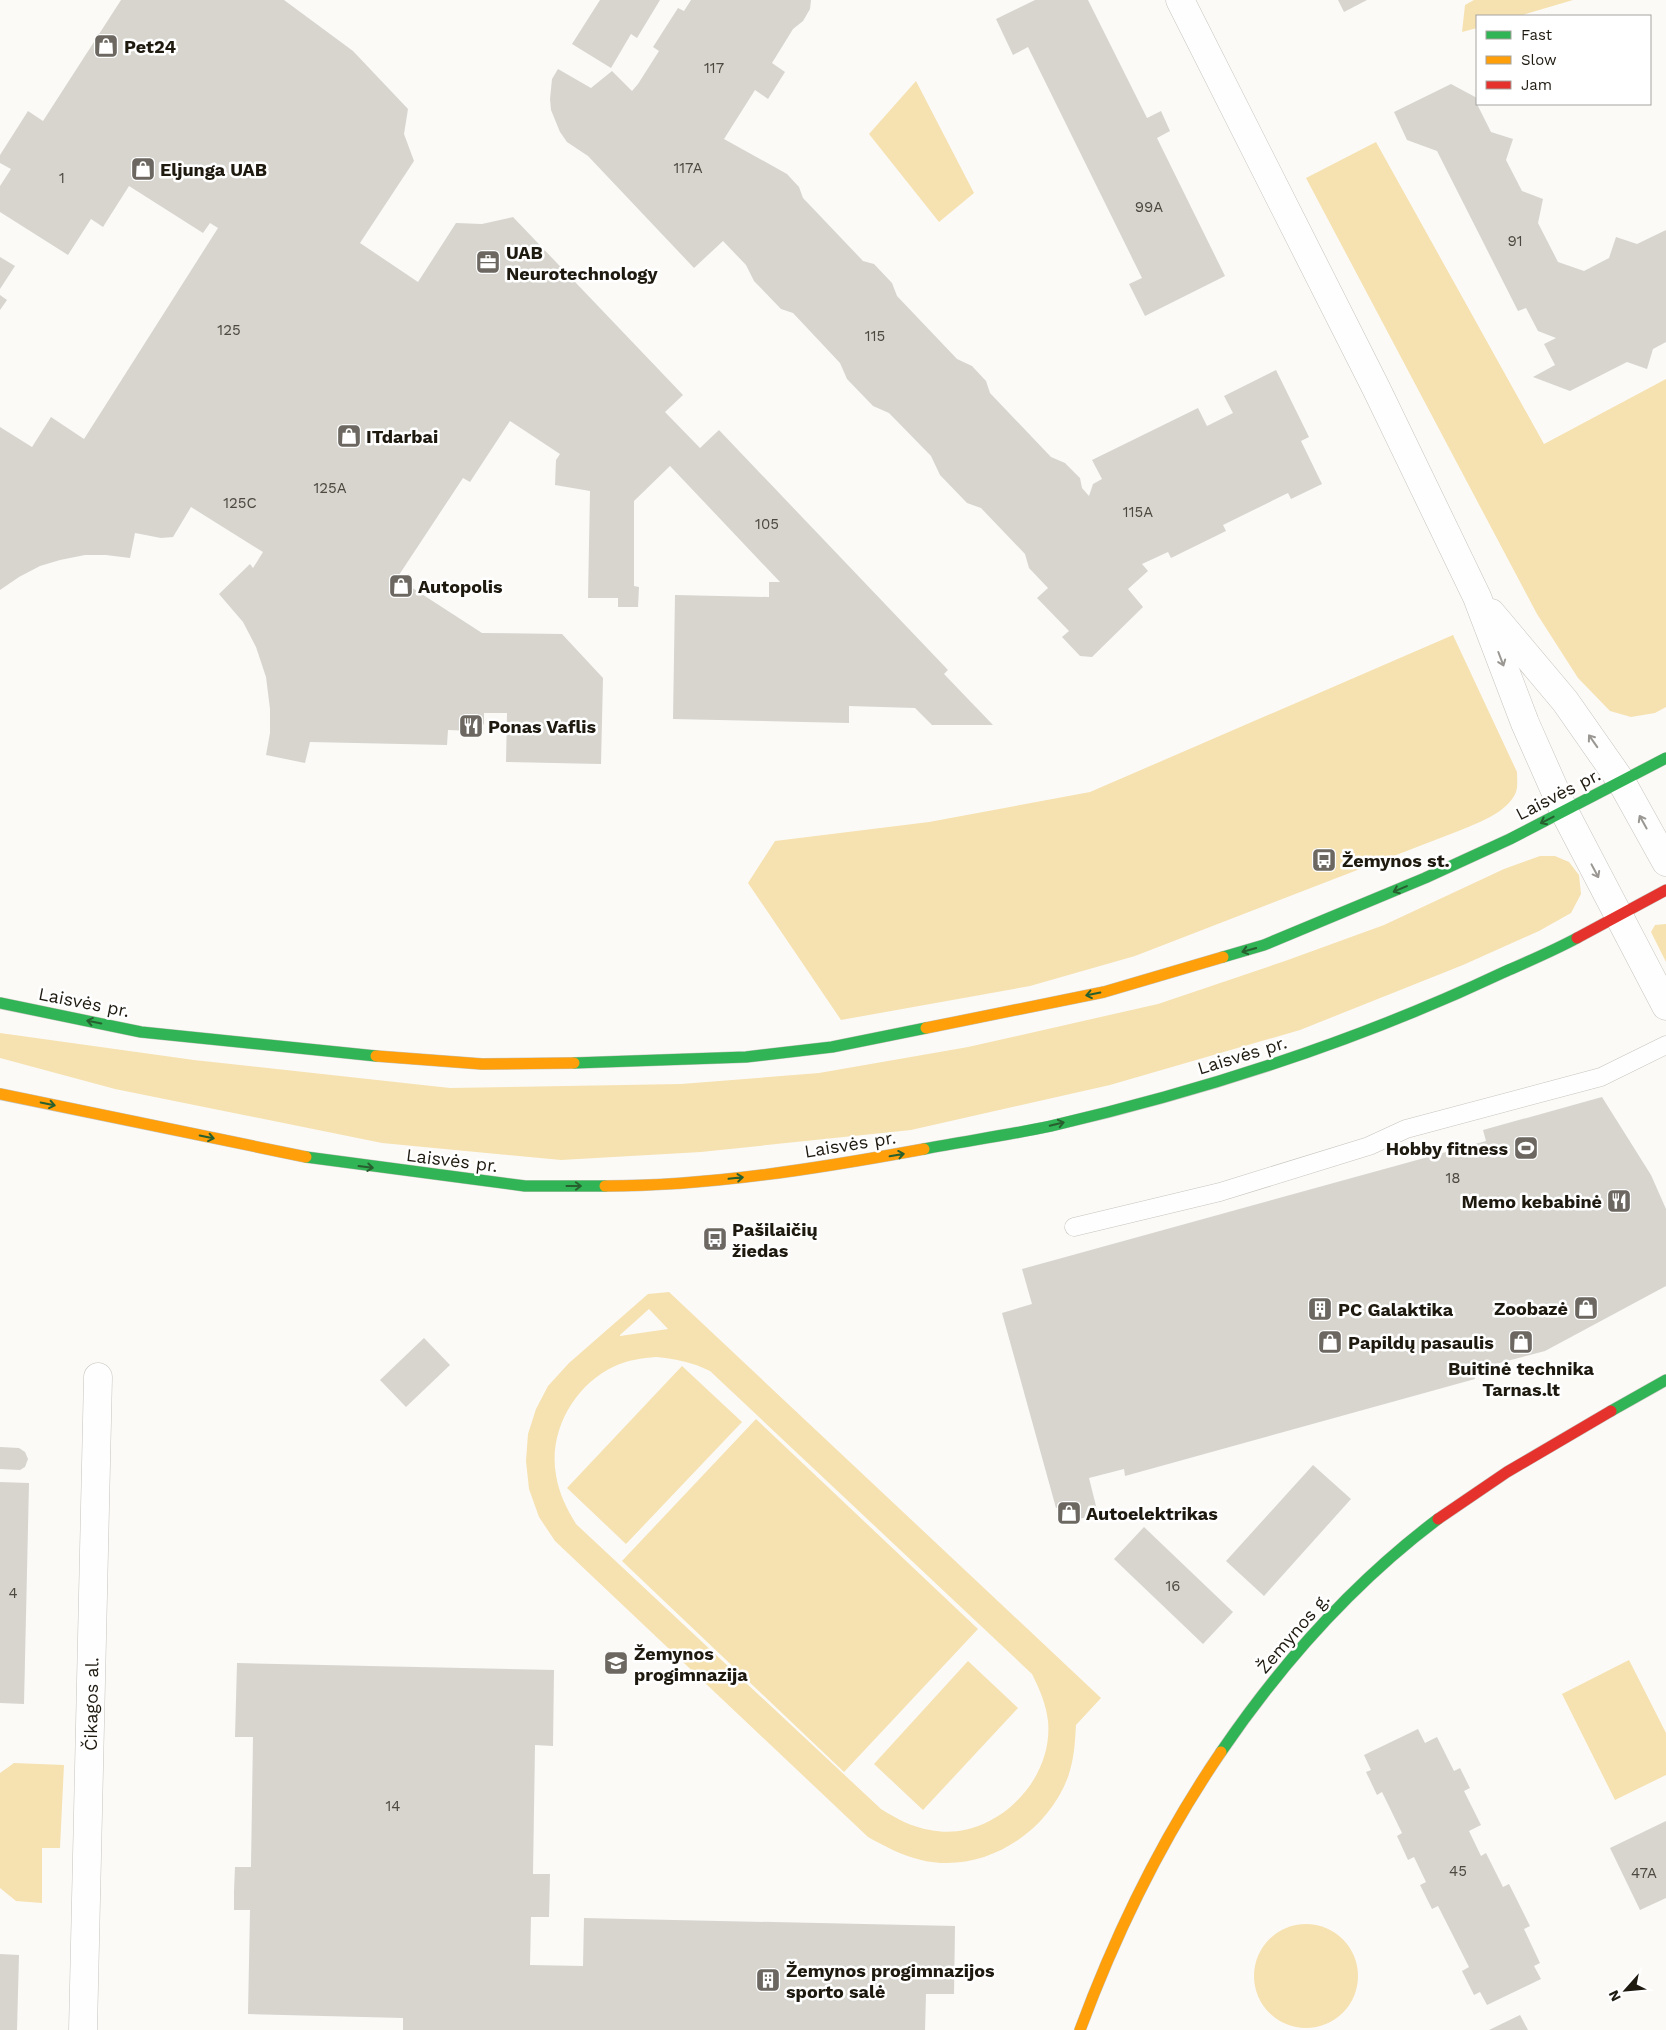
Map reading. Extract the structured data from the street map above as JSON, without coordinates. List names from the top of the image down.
{
  "streets": {
    "main road": ["Laisvės pr.", "Žemynos g."],
    "street": ["Čikagos al."]
  },
  "places": {
    "shop": [
      "Pet24",
      "Eljunga UAB",
      "ITdarbai",
      "Autopolis",
      "Zoobazė",
      "Papildų pasaulis",
      "Buitinė technika Tarnas.lt",
      "Autoelektrikas"
    ],
    "office": ["UAB Neurotechnology"],
    "restaurant": ["Ponas Vaflis", "Memo kebabinė"],
    "bus stop": ["Žemynos st.", "Pašilaičių žiedas"],
    "sports": ["Hobby fitness"],
    "building": ["PC Galaktika", "Žemynos progimnazijos sporto salė"],
    "school or university": ["Žemynos progimnazija"]
  },
  "house_numbers": [
    "117",
    "117A",
    "1",
    "99A",
    "91",
    "125",
    "115",
    "125A",
    "125C",
    "115A",
    "105",
    "18",
    "16",
    "4",
    "14",
    "45",
    "47A"
  ],
  "legend": ["Fast", "Slow", "Jam"],
  "north": "bottom left"
}
